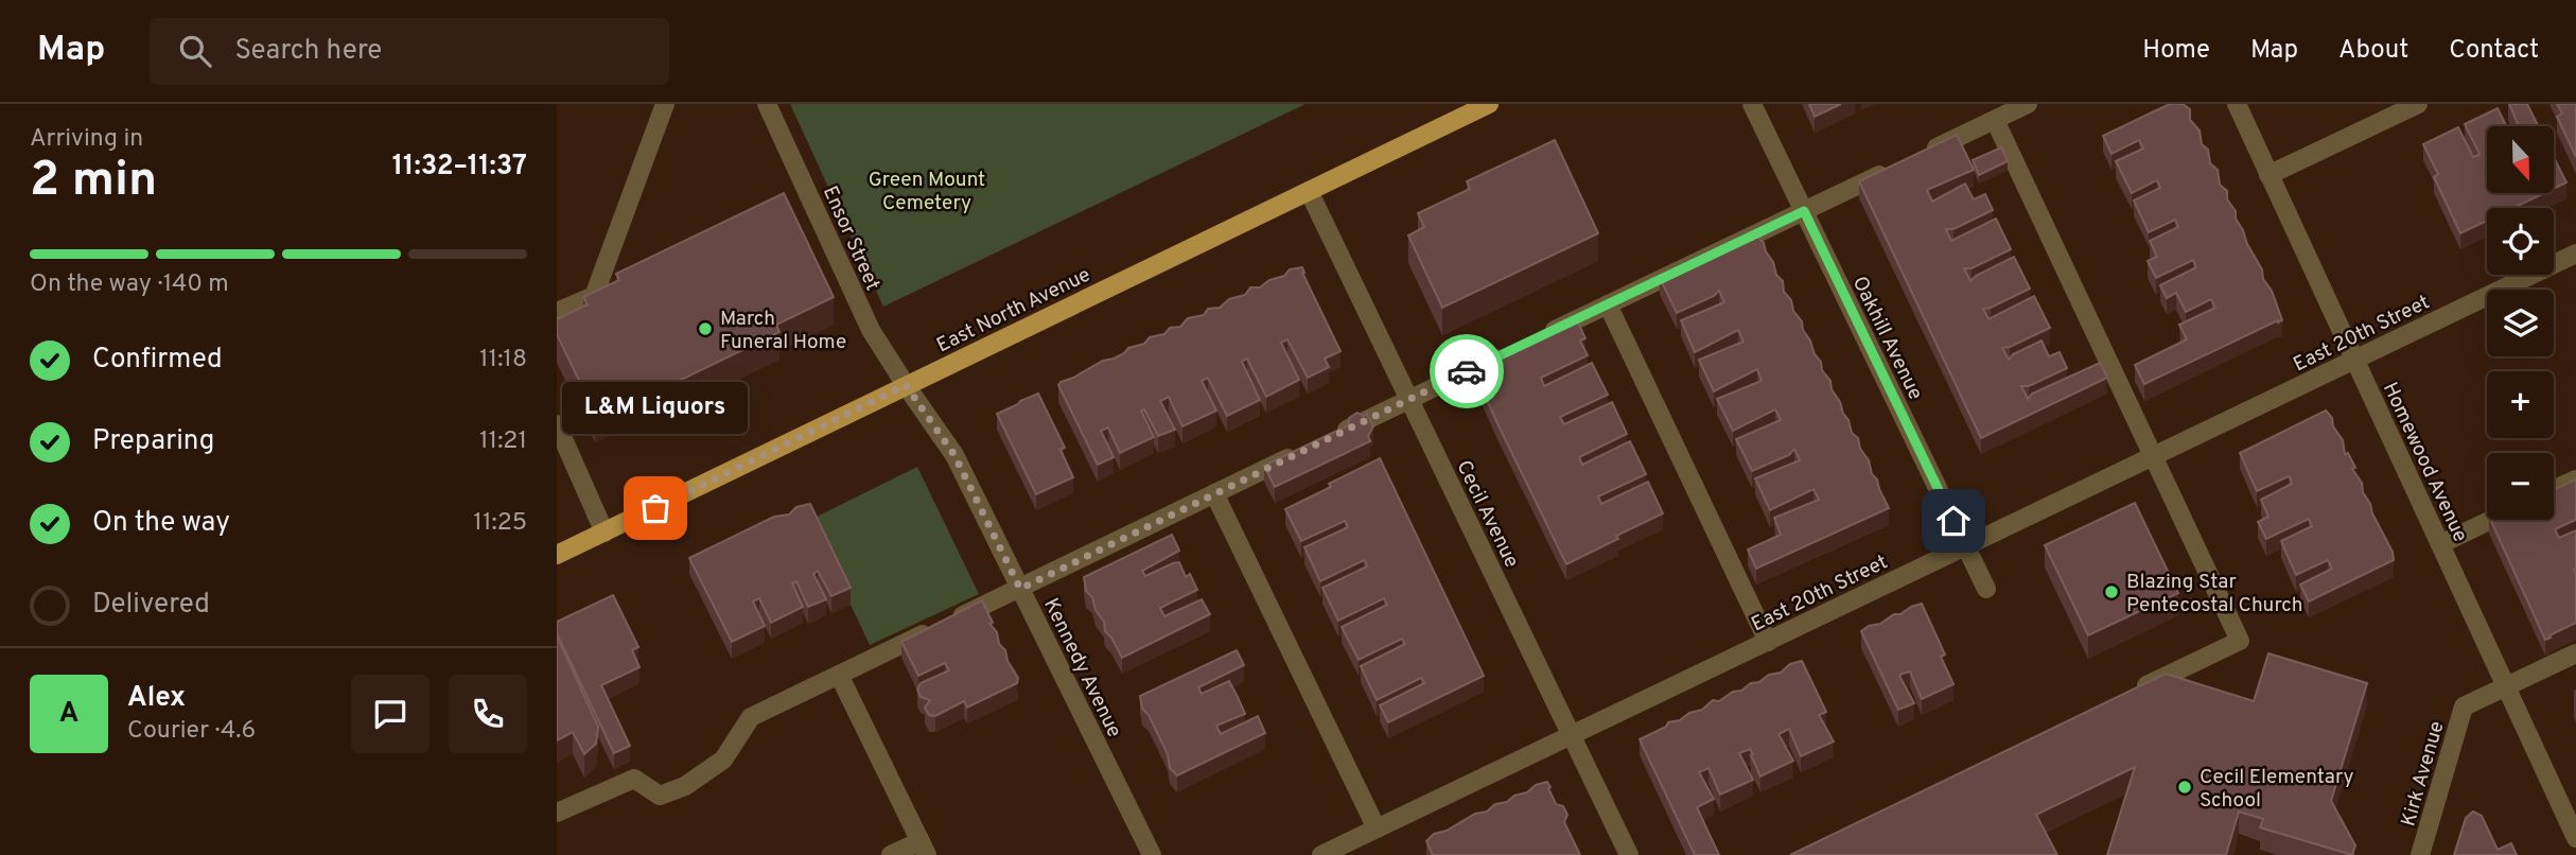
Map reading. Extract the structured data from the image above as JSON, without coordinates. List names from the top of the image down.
{
  "streets": {
    "main road": ["East North Avenue"],
    "street": [
      "Ensor Street",
      "East 20th Street",
      "Oakhill Avenue",
      "Homewood Avenue",
      "Cecil Avenue",
      "Kennedy Avenue",
      "Kirk Avenue"
    ]
  },
  "crossings": [
    ["Ensor Street", "East North Avenue"],
    ["Ensor Street", "Kennedy Avenue"],
    ["East North Avenue", "Cecil Avenue"],
    ["East North Avenue", "Kennedy Avenue"],
    ["East 20th Street", "Oakhill Avenue"],
    ["East 20th Street", "Homewood Avenue"],
    ["East 20th Street", "Cecil Avenue"],
    ["Homewood Avenue", "Kirk Avenue"]
  ],
  "parks": ["Green Mount Cemetery"],
  "places": [
    "March Funeral Home",
    "L&M Liquors",
    "Blazing Star Pentecostal Church",
    "Cecil Elementary School"
  ],
  "north": "bottom",
  "page": {
    "header": "Map",
    "search": "Search here",
    "nav": [
      "Home",
      "Map",
      "About",
      "Contact"
    ],
    "heading": ["2 min", "Arriving in", "11:32–11:37"],
    "panel": ["Alex", "Courier · 4.6"],
    "map_buttons": ["+", "−"],
    "bar": "On the way · 140 m",
    "list": [
      ["Confirmed", "11:18"],
      ["Preparing", "11:21"],
      ["On the way", "11:25"],
      "Delivered"
    ],
    "bubble": "L&M Liquors",
    "round": "A"
  }
}
